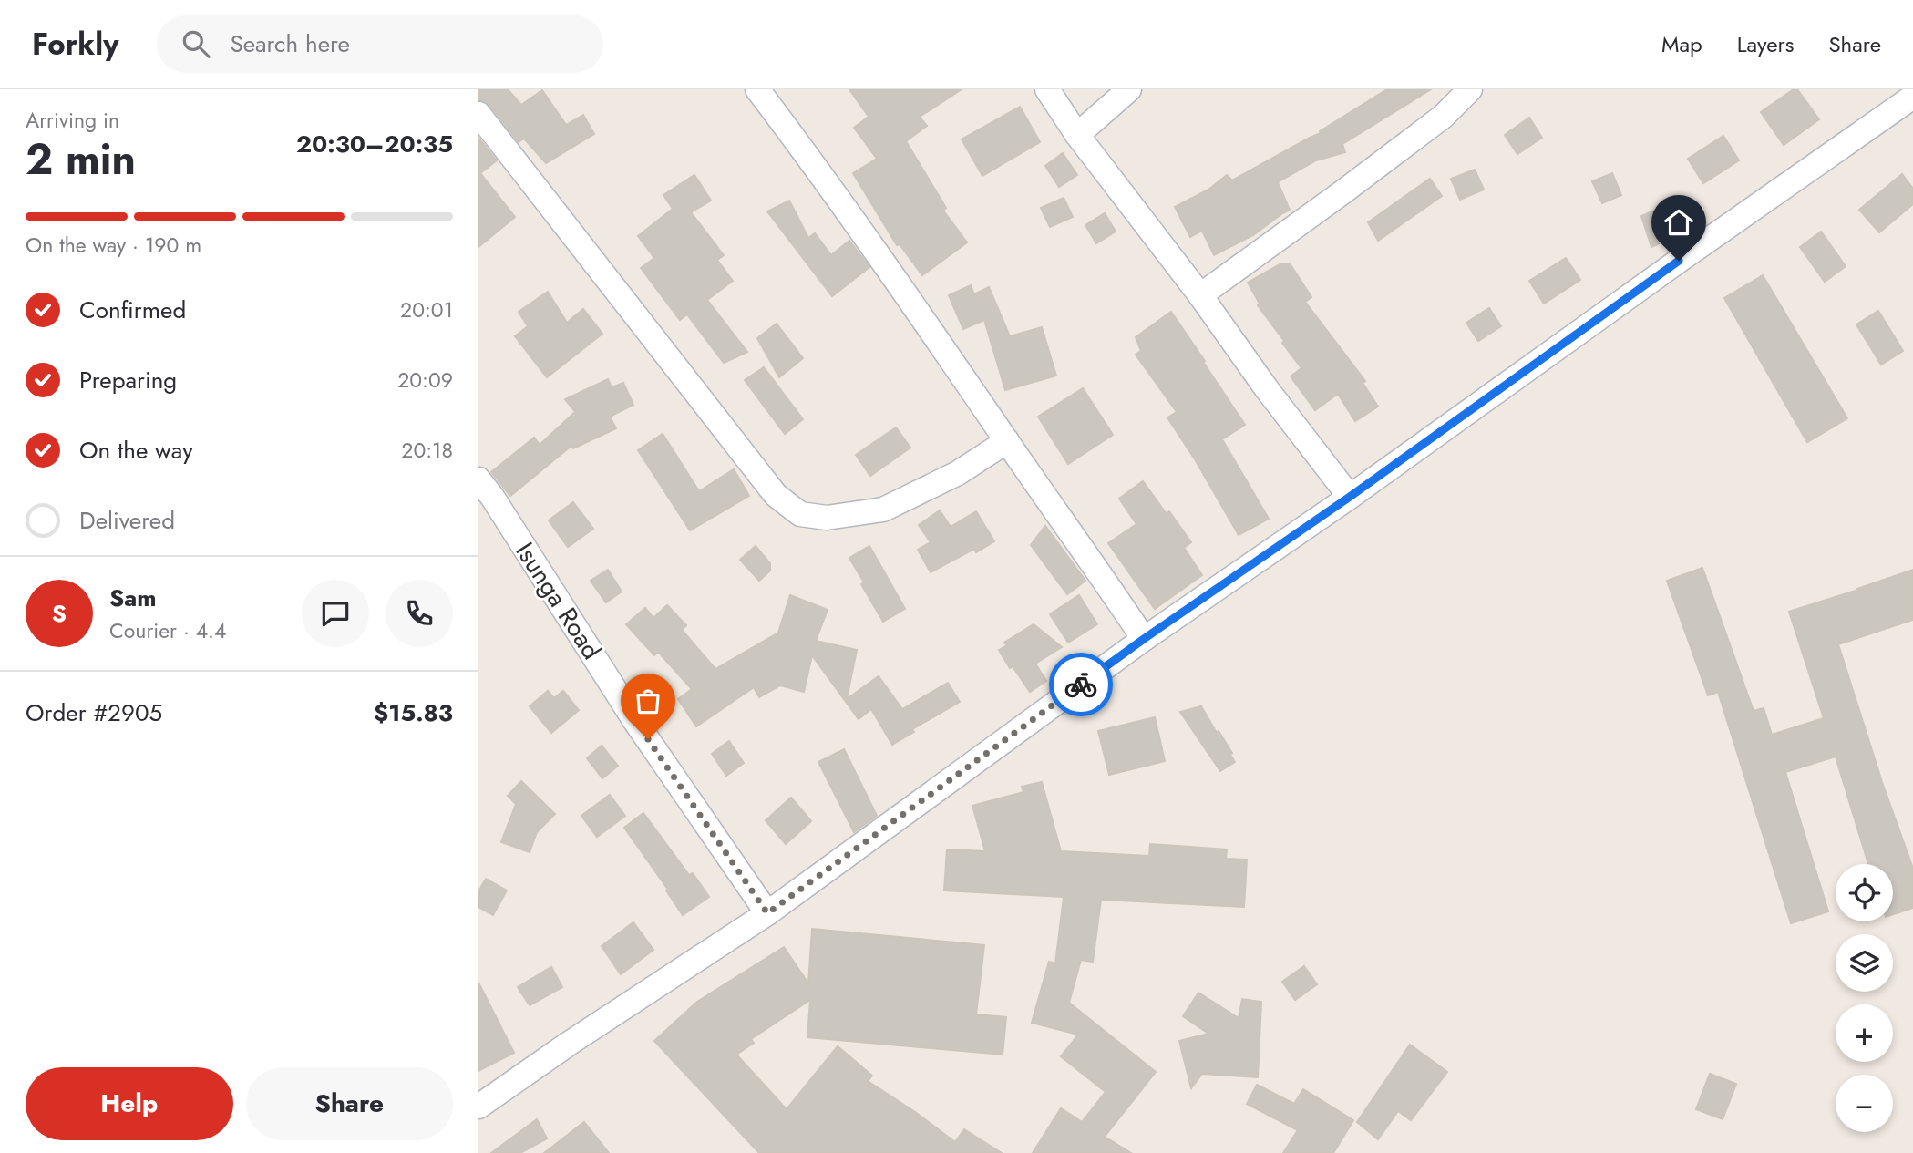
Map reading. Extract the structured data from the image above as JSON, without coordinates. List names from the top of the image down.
{
  "streets": {
    "street": ["Isunga Road"]
  },
  "page": {
    "header": "Forkly",
    "search": "Search here",
    "nav": ["Map", "Layers", "Share"],
    "heading": ["2 min", "Arriving in", "20:30–20:35"],
    "panel": [
      "Sam",
      "Courier · 4.4",
      "Order #2905",
      "$15.83"
    ],
    "bar": "On the way · 190 m",
    "list": [
      ["Confirmed", "20:01"],
      ["Preparing", "20:09"],
      ["On the way", "20:18"],
      "Delivered"
    ],
    "round": "S",
    "map_buttons": ["+", "−"],
    "buttons": ["Help", "Share"]
  }
}
